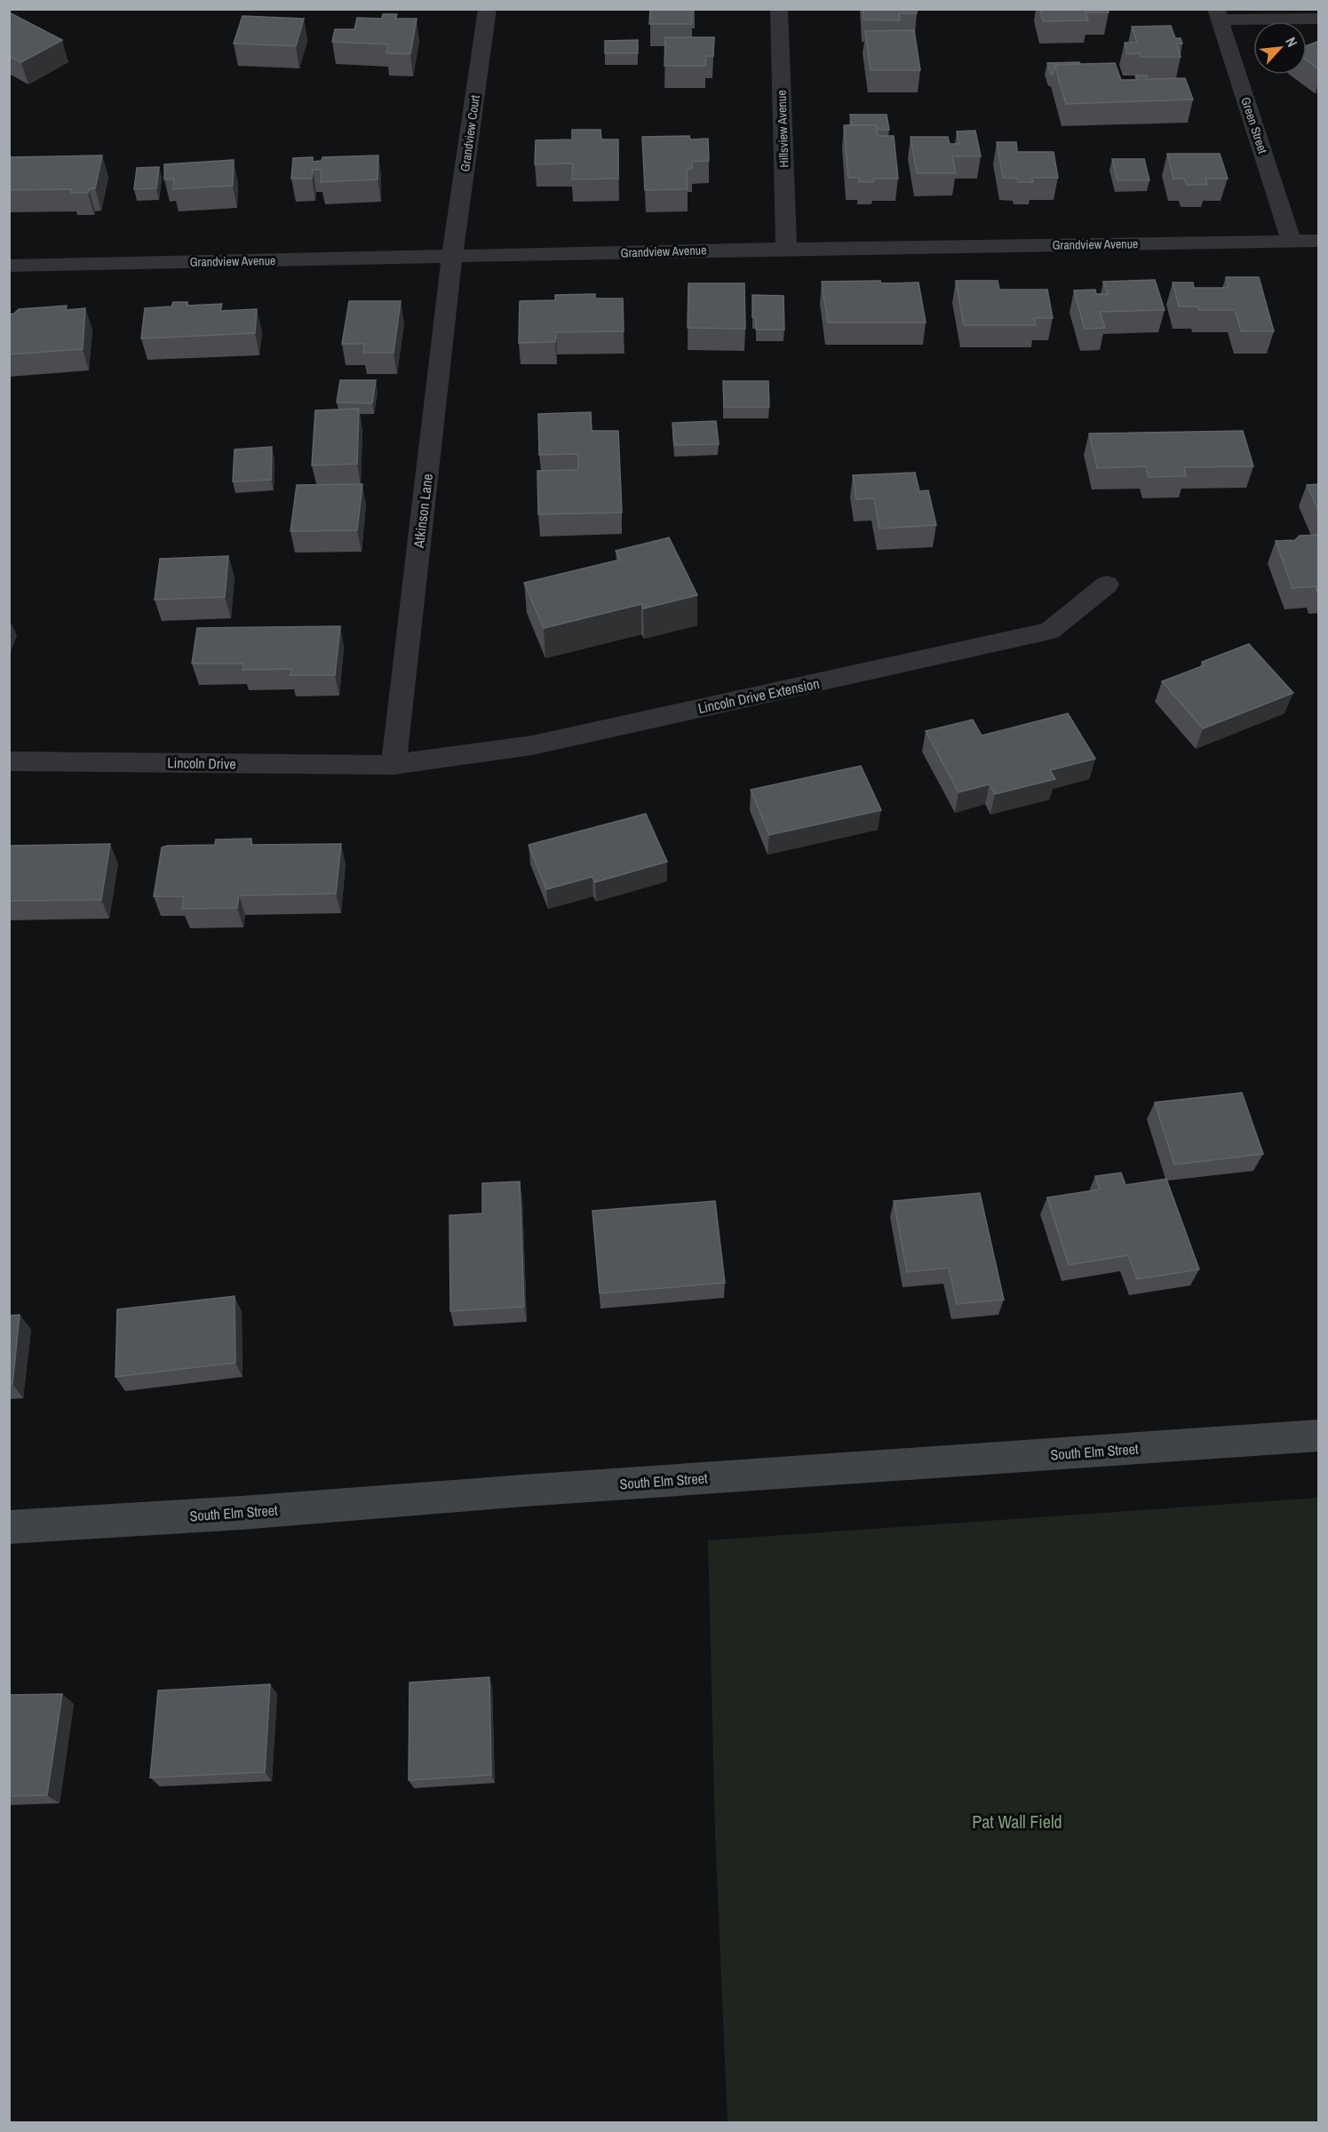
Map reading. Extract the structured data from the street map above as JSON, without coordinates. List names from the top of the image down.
{
  "streets": {
    "main road": ["South Elm Street"],
    "street": [
      "Green Street",
      "Hillsview Avenue",
      "Grandview Court",
      "Grandview Avenue",
      "Atkinson Lane",
      "Lincoln Drive Extension",
      "Lincoln Drive"
    ]
  },
  "crossings": [
    ["Green Street", "Grandview Avenue"],
    ["Hillsview Avenue", "Grandview Avenue"],
    ["Grandview Court", "Grandview Avenue"],
    ["Grandview Court", "Atkinson Lane"],
    ["Grandview Avenue", "Atkinson Lane"],
    ["Atkinson Lane", "Lincoln Drive Extension"],
    ["Atkinson Lane", "Lincoln Drive"],
    ["Lincoln Drive Extension", "Lincoln Drive"]
  ],
  "parks": ["Pat Wall Field"],
  "north": "top right"
}
